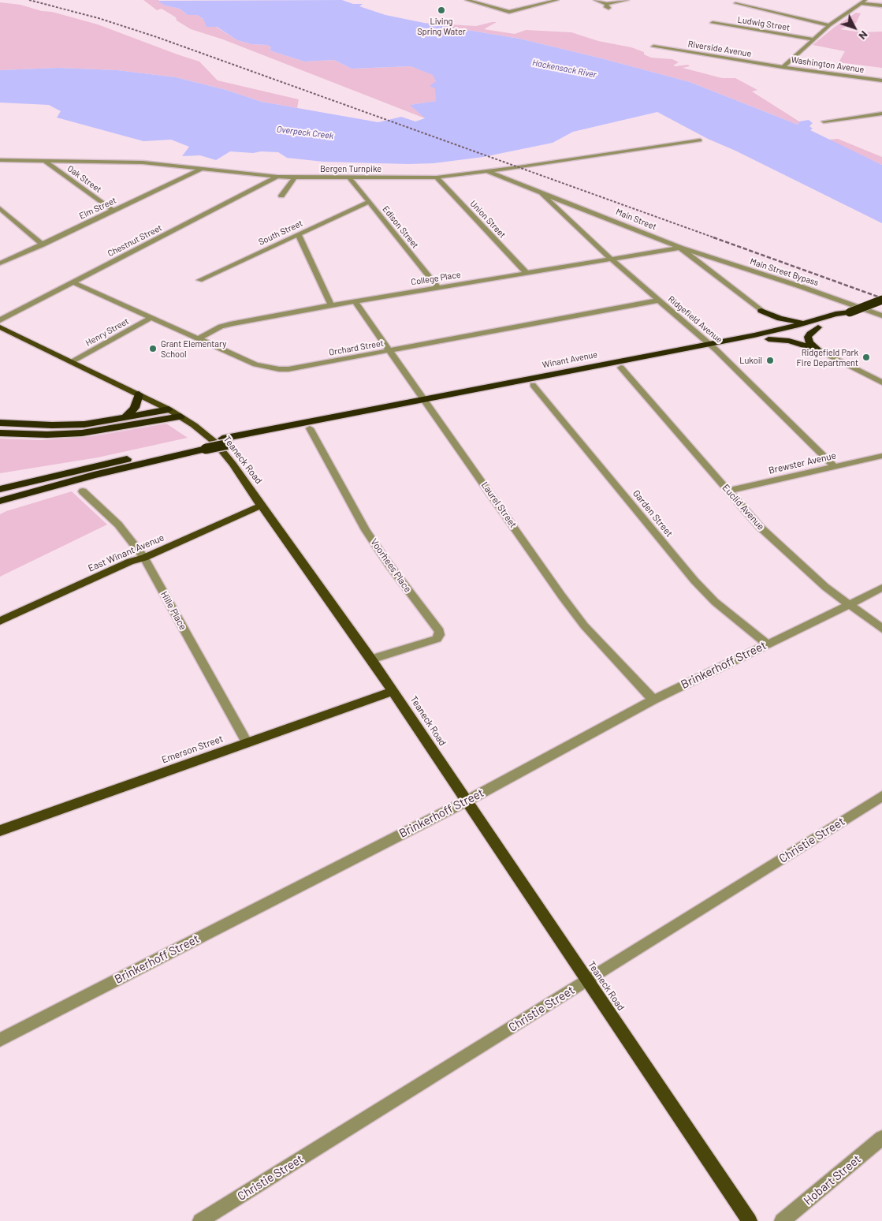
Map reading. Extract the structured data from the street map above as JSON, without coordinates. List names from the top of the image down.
{
  "streets": {
    "highway": ["Winant Avenue"],
    "main road": ["Teaneck Road", "East Winant Avenue", "Emerson Street"],
    "street": [
      "Ludwig Street",
      "Riverside Avenue",
      "Washington Avenue",
      "Bergen Turnpike",
      "Oak Street",
      "Elm Street",
      "Union Street",
      "Main Street",
      "Edison Street",
      "South Street",
      "Chestnut Street",
      "Main Street Bypass",
      "College Place",
      "Ridgefield Avenue",
      "Henry Street",
      "Orchard Street",
      "Brewster Avenue",
      "Laurel Street",
      "Euclid Avenue",
      "Garden Street",
      "Voorhees Place",
      "Hille Place",
      "Brinkerhoff Street",
      "Christie Street",
      "Hobart Street"
    ]
  },
  "crossings": [
    ["Ludwig Street", "Washington Avenue"],
    ["Riverside Avenue", "Washington Avenue"],
    ["Bergen Turnpike", "Oak Street"],
    ["Bergen Turnpike", "Elm Street"],
    ["Bergen Turnpike", "Union Street"],
    ["Bergen Turnpike", "Main Street"],
    ["Bergen Turnpike", "Edison Street"],
    ["Bergen Turnpike", "Chestnut Street"],
    ["Oak Street", "Elm Street"],
    ["Union Street", "College Place"],
    ["Main Street", "Main Street Bypass"],
    ["Main Street", "College Place"],
    ["Main Street", "Ridgefield Avenue"],
    ["Edison Street", "South Street"],
    ["Edison Street", "College Place"],
    ["Chestnut Street", "Orchard Street"],
    ["Main Street Bypass", "College Place"],
    ["College Place", "Ridgefield Avenue"],
    ["College Place", "Orchard Street"],
    ["College Place", "Laurel Street"],
    ["Ridgefield Avenue", "Orchard Street"],
    ["Ridgefield Avenue", "Winant Avenue"],
    ["Ridgefield Avenue", "Brewster Avenue"],
    ["Henry Street", "Orchard Street"],
    ["Henry Street", "Teaneck Road"],
    ["Orchard Street", "Laurel Street"],
    ["Winant Avenue", "Laurel Street"],
    ["Winant Avenue", "Euclid Avenue"],
    ["Winant Avenue", "Garden Street"],
    ["Winant Avenue", "Voorhees Place"],
    ["Teaneck Road", "East Winant Avenue"],
    ["Teaneck Road", "Voorhees Place"],
    ["Teaneck Road", "Brinkerhoff Street"],
    ["Teaneck Road", "Emerson Street"],
    ["Teaneck Road", "Christie Street"],
    ["Brewster Avenue", "Euclid Avenue"],
    ["Laurel Street", "Brinkerhoff Street"],
    ["Euclid Avenue", "Brinkerhoff Street"],
    ["Garden Street", "Brinkerhoff Street"],
    ["East Winant Avenue", "Hille Place"],
    ["Hille Place", "Emerson Street"]
  ],
  "water": ["Hackensack River", "Overpeck Creek"],
  "places": [
    "Living Spring Water",
    "Grant Elementary School",
    "Ridgefield Park Fire Department",
    "Lukoil"
  ],
  "north": "bottom right"
}
